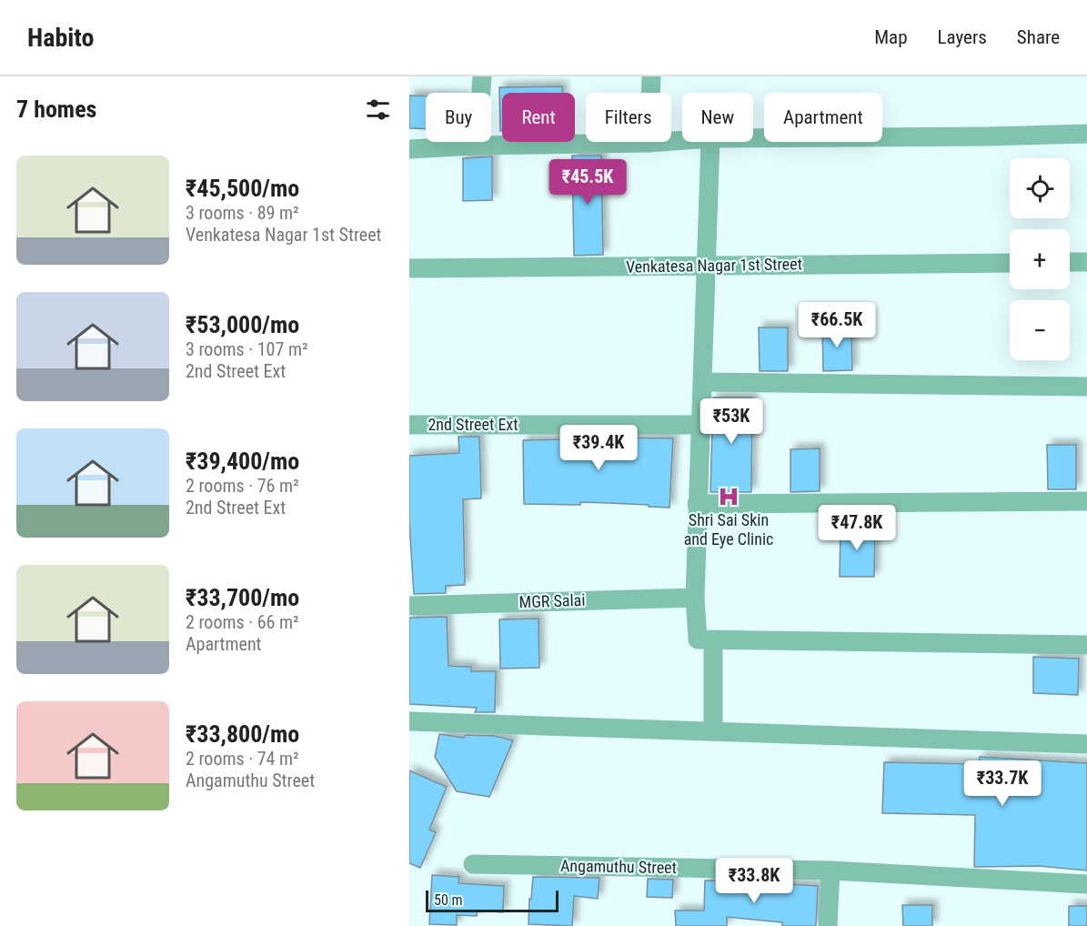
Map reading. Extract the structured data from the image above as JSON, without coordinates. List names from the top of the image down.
{
  "streets": {
    "street": [
      "Venkatesa Nagar 1st Street",
      "2nd Street Ext",
      "MGR Salai",
      "Angamuthu Street"
    ]
  },
  "places": {
    "hospital": ["Shri Sai Skin and Eye Clinic"]
  },
  "scale_bar": "50 m",
  "page": {
    "header": "Habito",
    "nav": ["Map", "Layers", "Share"],
    "heading": "7 homes",
    "chip": [
      "Buy",
      "Rent",
      "Filters",
      "New",
      "Apartment"
    ],
    "list": [
      {
        "name": "₹45,500/mo",
        "note": "3 rooms · 89 m² · Venkatesa Nagar 1st Street"
      },
      {
        "name": "₹53,000/mo",
        "note": "3 rooms · 107 m² · 2nd Street Ext"
      },
      {
        "name": "₹39,400/mo",
        "note": "2 rooms · 76 m² · 2nd Street Ext"
      },
      {
        "name": "₹33,700/mo",
        "note": "2 rooms · 66 m² · Apartment"
      },
      {
        "name": "₹33,800/mo",
        "note": "2 rooms · 74 m² · Angamuthu Street"
      }
    ],
    "map_buttons": ["+", "−"],
    "price": [
      "₹45.5K",
      "₹66.5K",
      "₹53K",
      "₹39.4K",
      "₹47.8K",
      "₹33.7K",
      "₹33.8K"
    ],
    "scale": "50 m"
  }
}
